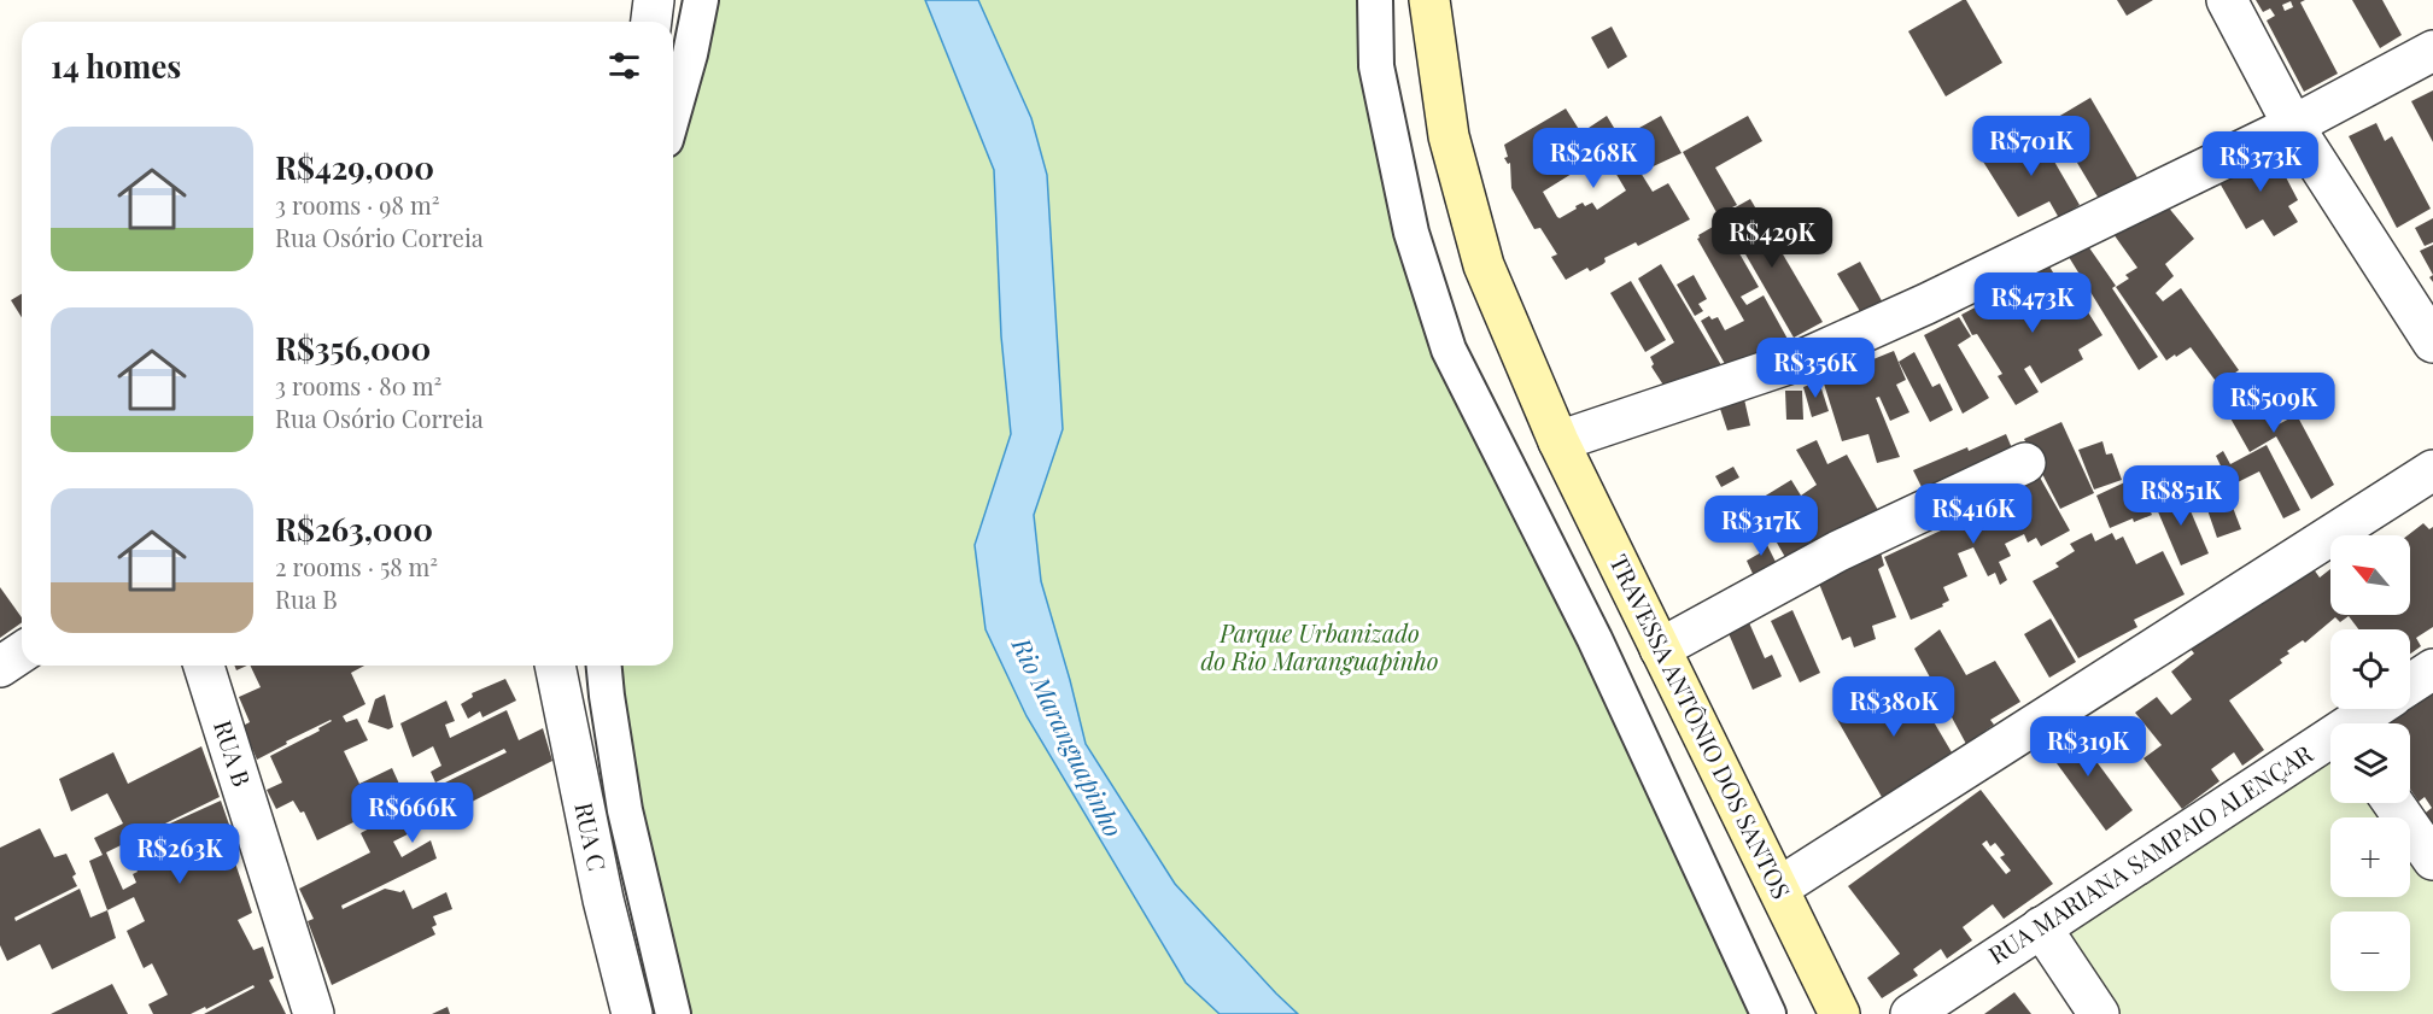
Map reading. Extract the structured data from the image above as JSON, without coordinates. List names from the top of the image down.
{
  "streets": {
    "main road": ["TRAVESSA ANTÔNIO DOS SANTOS"],
    "street": ["RUA B", "RUA C", "RUA MARIANA SAMPAIO ALENÇAR"]
  },
  "water": ["Rio Maranguapinho"],
  "parks": ["Parque Urbanizado do Rio Maranguapinho"],
  "north": "top left",
  "page": {
    "heading": "14 homes",
    "list": [
      {
        "name": "R$429,000",
        "note": "3 rooms · 98 m² · Rua Osório Correia"
      },
      {
        "name": "R$356,000",
        "note": "3 rooms · 80 m² · Rua Osório Correia"
      },
      {
        "name": "R$263,000",
        "note": "2 rooms · 58 m² · Rua B"
      }
    ],
    "price": [
      "R$701K",
      "R$268K",
      "R$373K",
      "R$429K",
      "R$473K",
      "R$356K",
      "R$509K",
      "R$851K",
      "R$416K",
      "R$317K",
      "R$380K",
      "R$319K",
      "R$666K",
      "R$263K"
    ],
    "map_buttons": ["+", "−"]
  }
}
